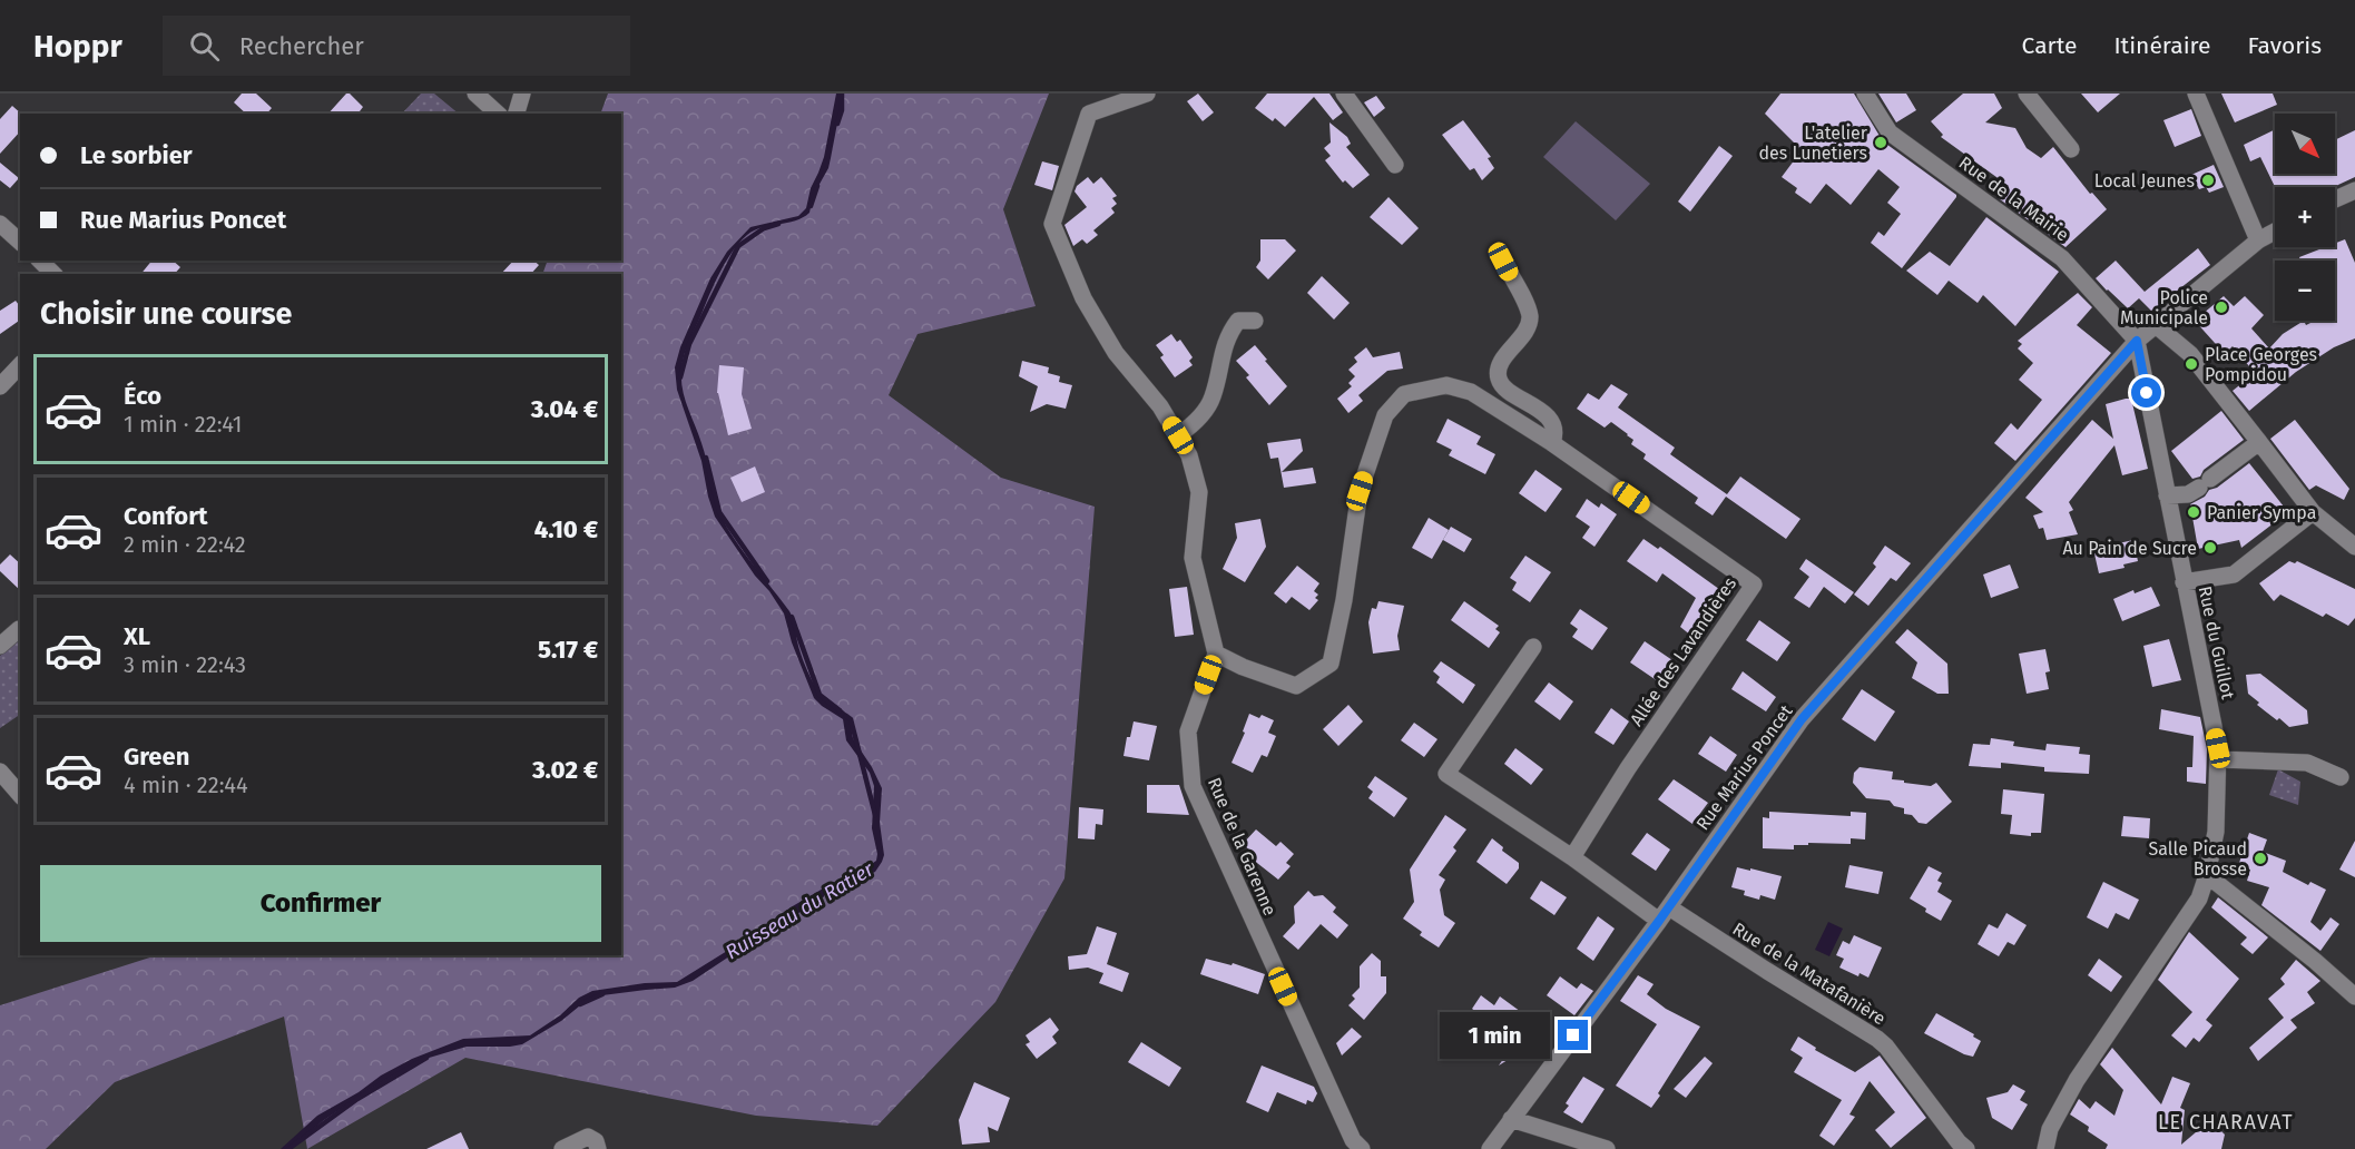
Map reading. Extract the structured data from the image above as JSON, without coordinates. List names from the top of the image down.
{
  "streets": {
    "street": [
      "Rue de la Mairie",
      "Rue du Guillot",
      "Allée des Lavandières",
      "Rue Marius Poncet",
      "Rue de la Garenne",
      "Rue de la Matafanière"
    ]
  },
  "crossings": [
    ["Rue de la Mairie", "Rue du Guillot"],
    ["Rue de la Mairie", "Rue Marius Poncet"],
    ["Rue du Guillot", "Rue Marius Poncet"],
    ["Rue Marius Poncet", "Rue de la Matafanière"]
  ],
  "districts": ["LE CHARAVAT"],
  "water": ["Ruisseau du Ratier"],
  "places": [
    "L'atelier des Lunetiers",
    "Local Jeunes",
    "Police Municipale",
    "Place Georges Pompidou",
    "Panier Sympa",
    "Au Pain de Sucre",
    "Salle Picaud Brosse"
  ],
  "north": "bottom right",
  "page": {
    "header": "Hoppr",
    "search": "Rechercher",
    "nav": ["Carte", "Itinéraire", "Favoris"],
    "map_buttons": ["+", "−"],
    "banner": ["Le sorbier", "Rue Marius Poncet"],
    "heading": "Choisir une course",
    "list": [
      {
        "name": "Éco",
        "note": "1 min · 22:41",
        "value": "3.04 €"
      },
      {
        "name": "Confort",
        "note": "2 min · 22:42",
        "value": "4.10 €"
      },
      {
        "name": "XL",
        "note": "3 min · 22:43",
        "value": "5.17 €"
      },
      {
        "name": "Green",
        "note": "4 min · 22:44",
        "value": "3.02 €"
      }
    ],
    "buttons": "Confirmer",
    "bubble": "1 min"
  }
}
